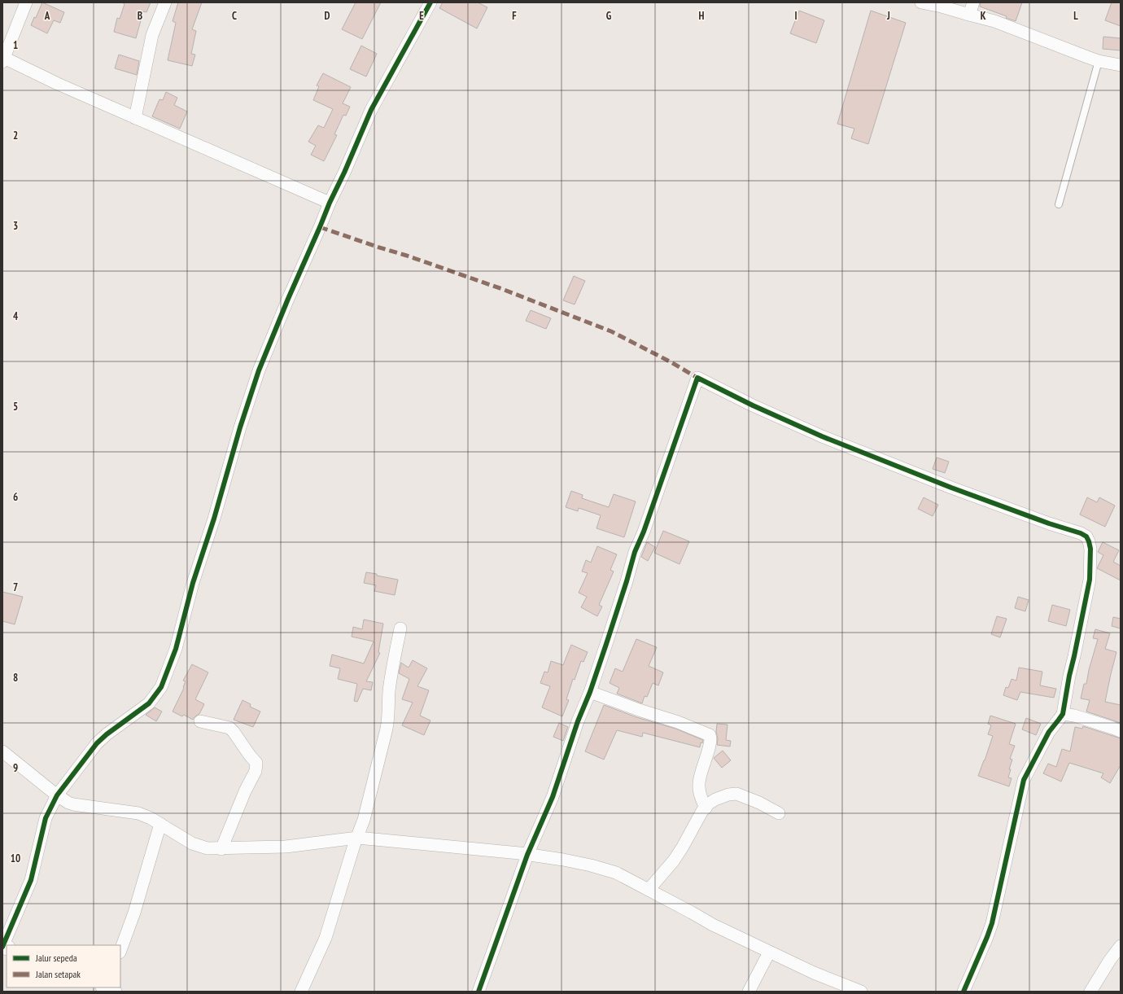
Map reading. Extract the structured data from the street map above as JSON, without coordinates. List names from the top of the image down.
{
  "legend": ["Jalur sepeda", "Jalan setapak"],
  "grid": {
    "columns": [
      "A",
      "B",
      "C",
      "D",
      "E",
      "F",
      "G",
      "H",
      "I",
      "J",
      "K",
      "L"
    ],
    "rows": [
      "1",
      "2",
      "3",
      "4",
      "5",
      "6",
      "7",
      "8",
      "9",
      "10"
    ]
  }
}
